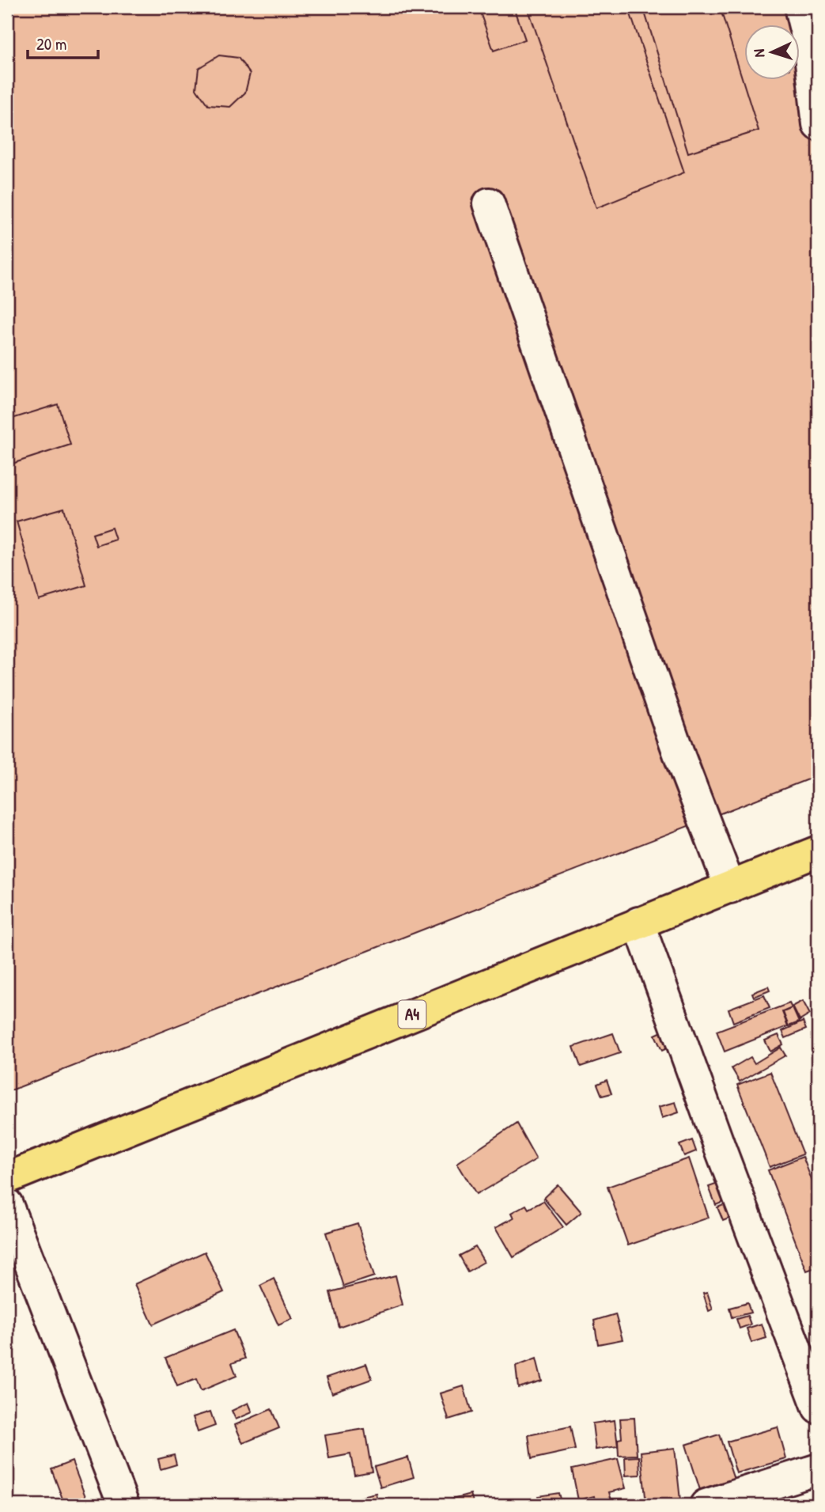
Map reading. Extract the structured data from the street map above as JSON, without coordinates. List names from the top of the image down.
{
  "streets": {
    "highway": ["A4"]
  },
  "scale_bar": "20 m",
  "north": "left"
}
